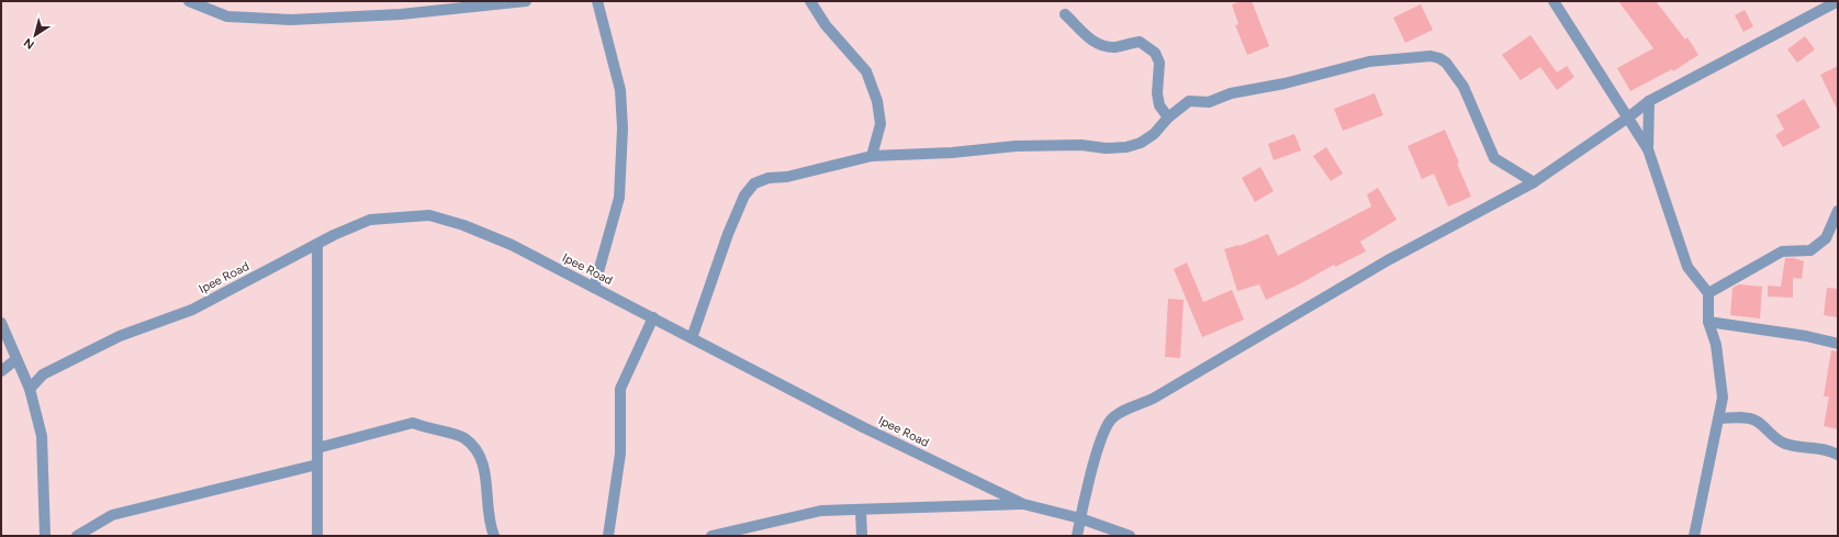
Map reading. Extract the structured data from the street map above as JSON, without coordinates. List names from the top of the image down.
{
  "streets": {
    "street": ["Ipee Road"]
  },
  "north": "bottom left"
}
